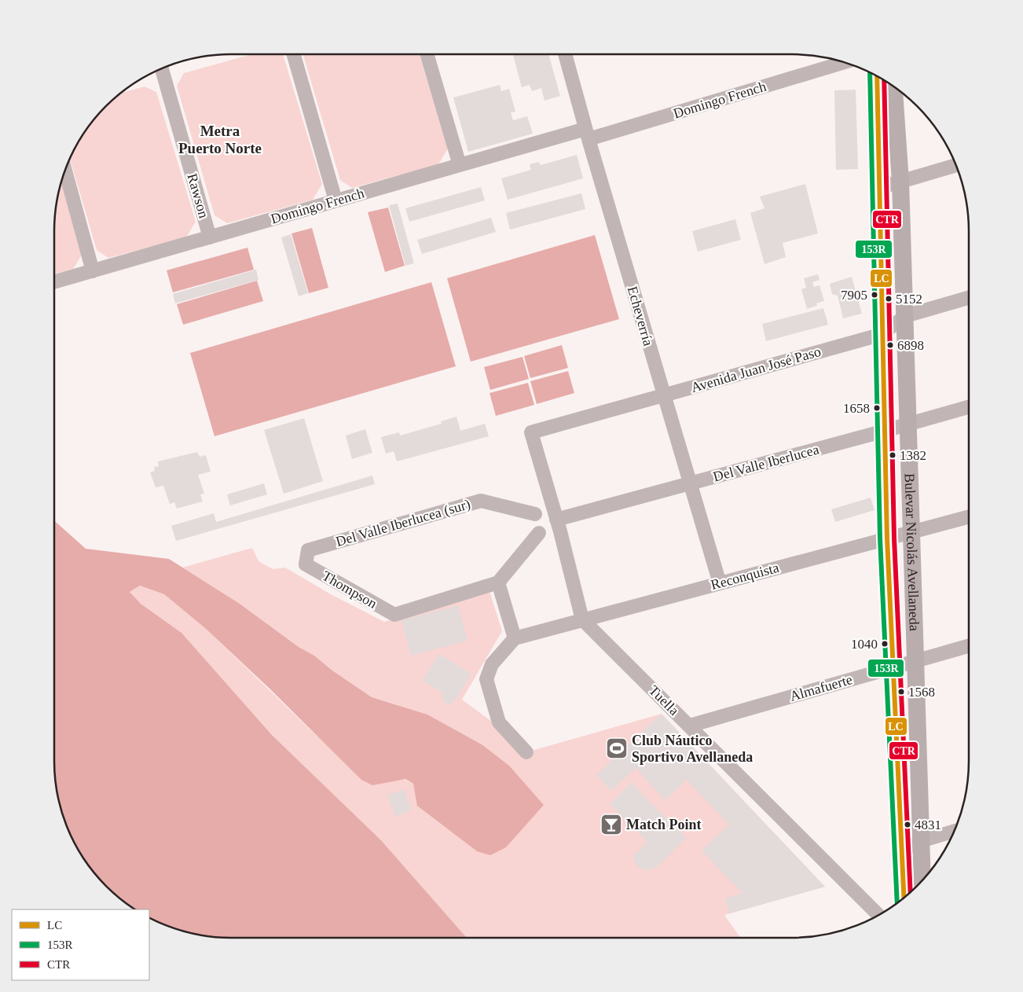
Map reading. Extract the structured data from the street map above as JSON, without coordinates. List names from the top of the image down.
{
  "streets": {
    "main road": ["Bulevar Nicolás Avellaneda"],
    "street": [
      "Domingo French",
      "Rawson",
      "Echeverría",
      "Avenida Juan José Paso",
      "Del Valle Iberlucea",
      "Del Valle Iberlucea (sur)",
      "Reconquista",
      "Thompson",
      "Almafuerte",
      "Tuella"
    ]
  },
  "crossings": [
    ["Domingo French", "Rawson"],
    ["Domingo French", "Echeverría"],
    ["Echeverría", "Avenida Juan José Paso"],
    ["Echeverría", "Del Valle Iberlucea"],
    ["Echeverría", "Reconquista"],
    ["Avenida Juan José Paso", "Del Valle Iberlucea"],
    ["Avenida Juan José Paso", "Del Valle Iberlucea (sur)"],
    ["Avenida Juan José Paso", "Bulevar Nicolás Avellaneda"],
    ["Del Valle Iberlucea", "Del Valle Iberlucea (sur)"],
    ["Del Valle Iberlucea", "Bulevar Nicolás Avellaneda"],
    ["Del Valle Iberlucea (sur)", "Thompson"],
    ["Bulevar Nicolás Avellaneda", "Reconquista"],
    ["Bulevar Nicolás Avellaneda", "Almafuerte"],
    ["Reconquista", "Tuella"],
    ["Almafuerte", "Tuella"]
  ],
  "districts": ["Metra Puerto Norte"],
  "places": {
    "other": [
      "7905",
      "5152",
      "6898",
      "1658",
      "1382",
      "1040",
      "1568",
      "4831"
    ],
    "sports": ["Club Náutico Sportivo Avellaneda"],
    "bar": ["Match Point"]
  },
  "lines": ["transit line 153R", "transit line LC", "transit line CTR"],
  "legend": ["LC", "153R", "CTR"]
}
